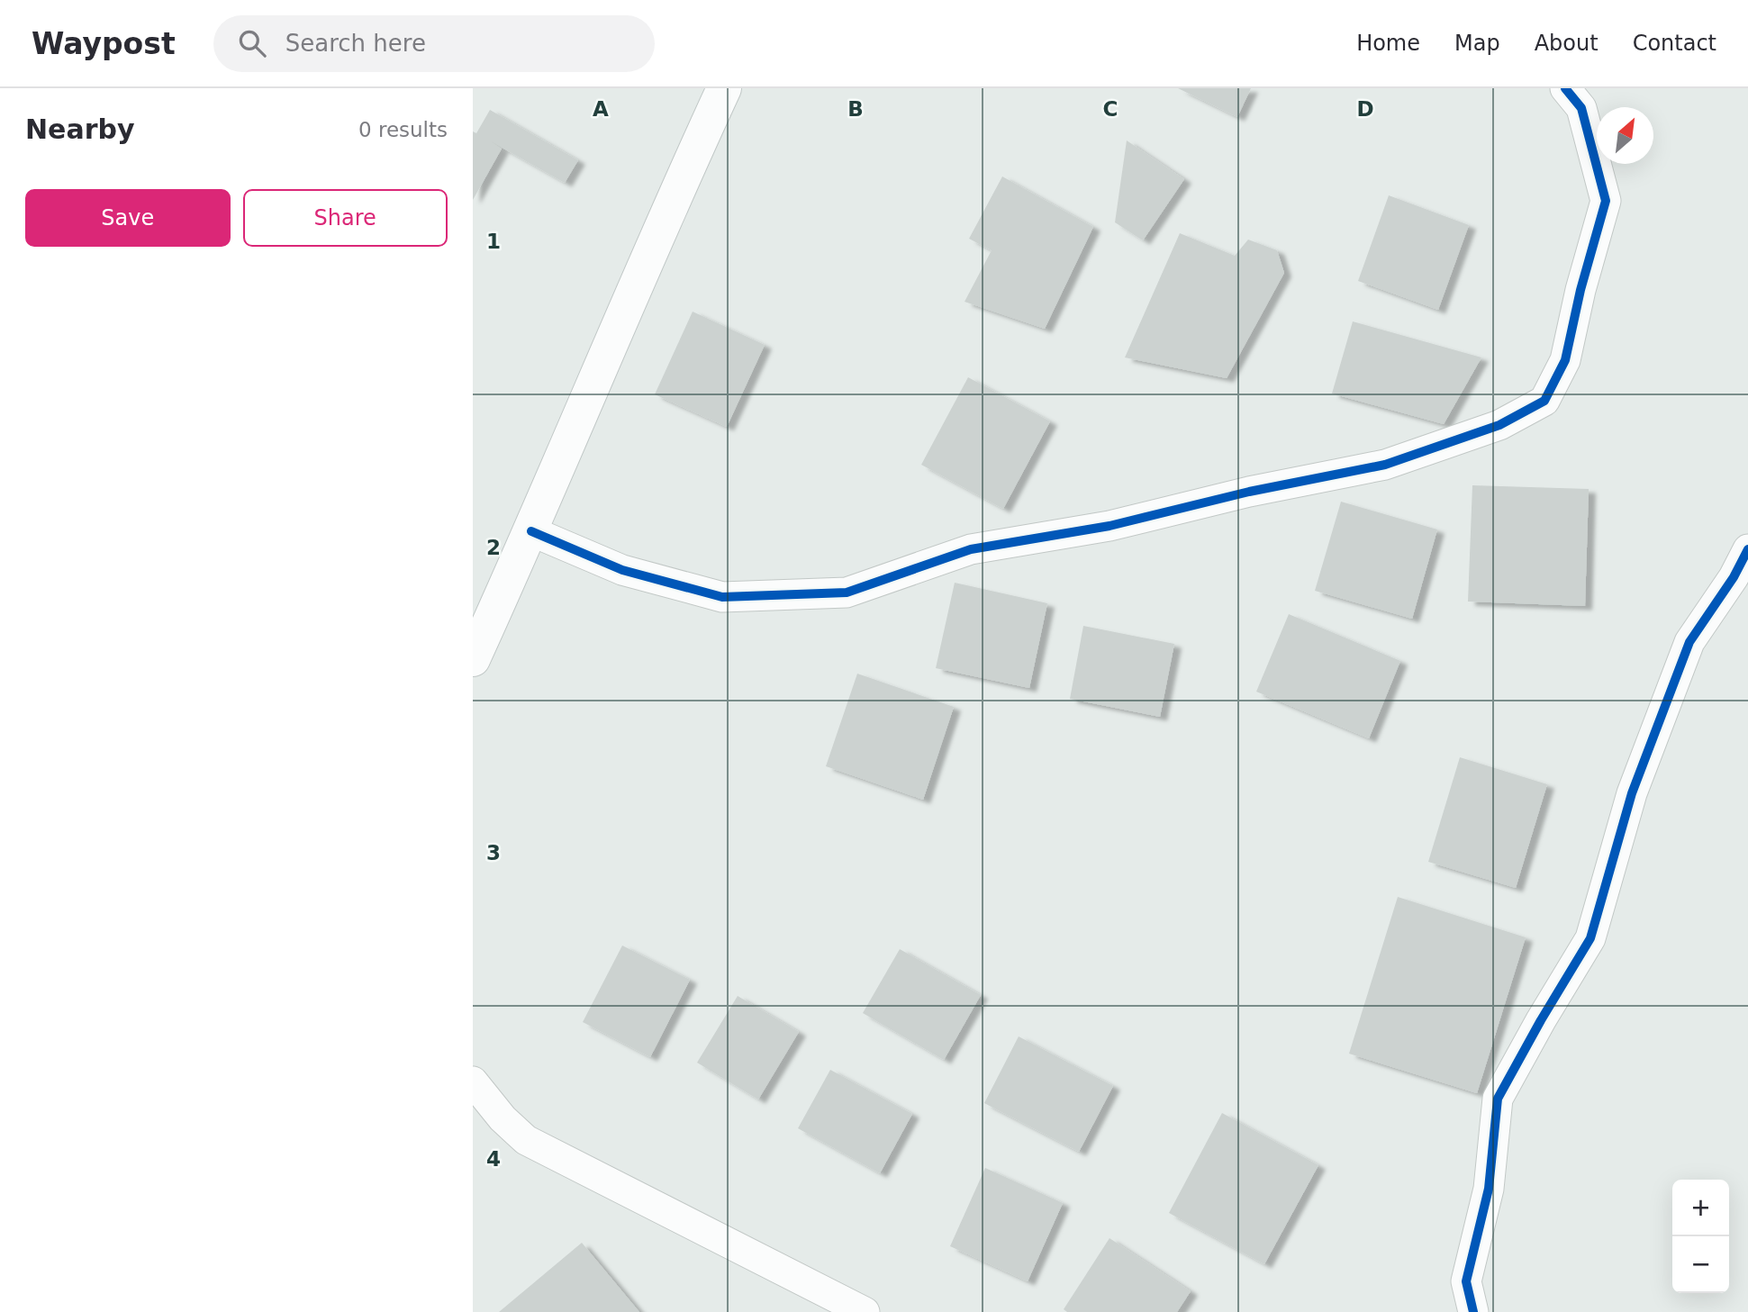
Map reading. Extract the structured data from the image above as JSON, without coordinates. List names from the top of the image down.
{
  "north": "top right",
  "page": {
    "header": "Waypost",
    "search": "Search here",
    "nav": [
      "Home",
      "Map",
      "About",
      "Contact"
    ],
    "heading": ["Nearby", "0 results"],
    "buttons": ["Save", "Share"],
    "map_buttons": ["+", "−"]
  },
  "grid": {
    "columns": [
      "A",
      "B",
      "C",
      "D"
    ],
    "rows": [
      "1",
      "2",
      "3",
      "4"
    ]
  }
}
